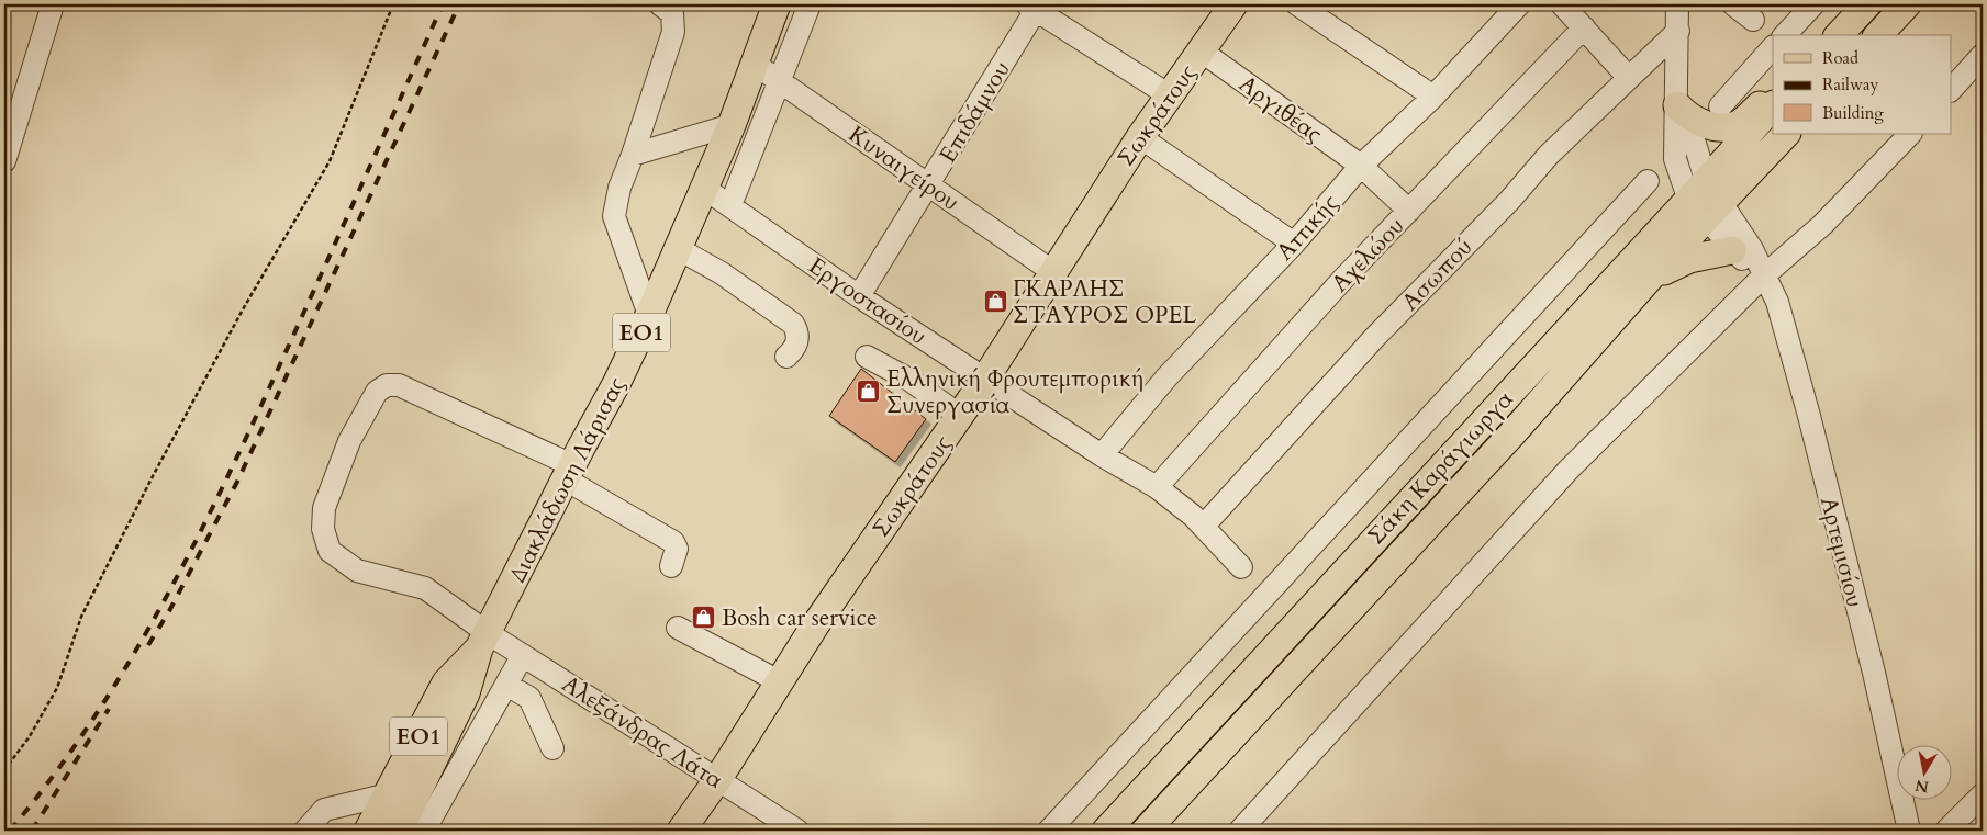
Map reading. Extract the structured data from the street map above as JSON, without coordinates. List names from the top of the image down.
{
  "streets": {
    "main road": [
      "Σωκράτους",
      "ΕΟ1",
      "Σάκη Καράγιωργα",
      "Διακλάδωση Λάρισας"
    ],
    "street": [
      "Αργιθέας",
      "Επιδάμνου",
      "Κυναιγείρου",
      "Αττικής",
      "Αχελώου",
      "Ασωπού",
      "Εργοστασίου",
      "Αρτεμισίου",
      "Αλεξάνδρας Λάτα"
    ]
  },
  "crossings": [
    ["Αργιθέας", "Σωκράτους"],
    ["Αργιθέας", "Αττικής"],
    ["Αργιθέας", "Αχελώου"],
    ["Επιδάμνου", "Κυναιγείρου"],
    ["Επιδάμνου", "Εργοστασίου"],
    ["Σωκράτους", "Κυναιγείρου"],
    ["Σωκράτους", "Εργοστασίου"],
    ["Σωκράτους", "Αλεξάνδρας Λάτα"],
    ["Κυναιγείρου", "Διακλάδωση Λάρισας"],
    ["Αττικής", "Εργοστασίου"],
    ["Αχελώου", "Εργοστασίου"],
    ["Ασωπού", "Εργοστασίου"],
    ["Εργοστασίου", "Διακλάδωση Λάρισας"],
    ["Διακλάδωση Λάρισας", "Αλεξάνδρας Λάτα"]
  ],
  "places": {
    "shop": ["ΓΚΑΡΛΗΣ ΣΤΑΥΡΟΣ OPEL", "Ελληνική Φρουτεμπορική Συνεργασία", "Bosh car service"]
  },
  "legend": ["Road", "Railway", "Building"],
  "north": "bottom"
}
